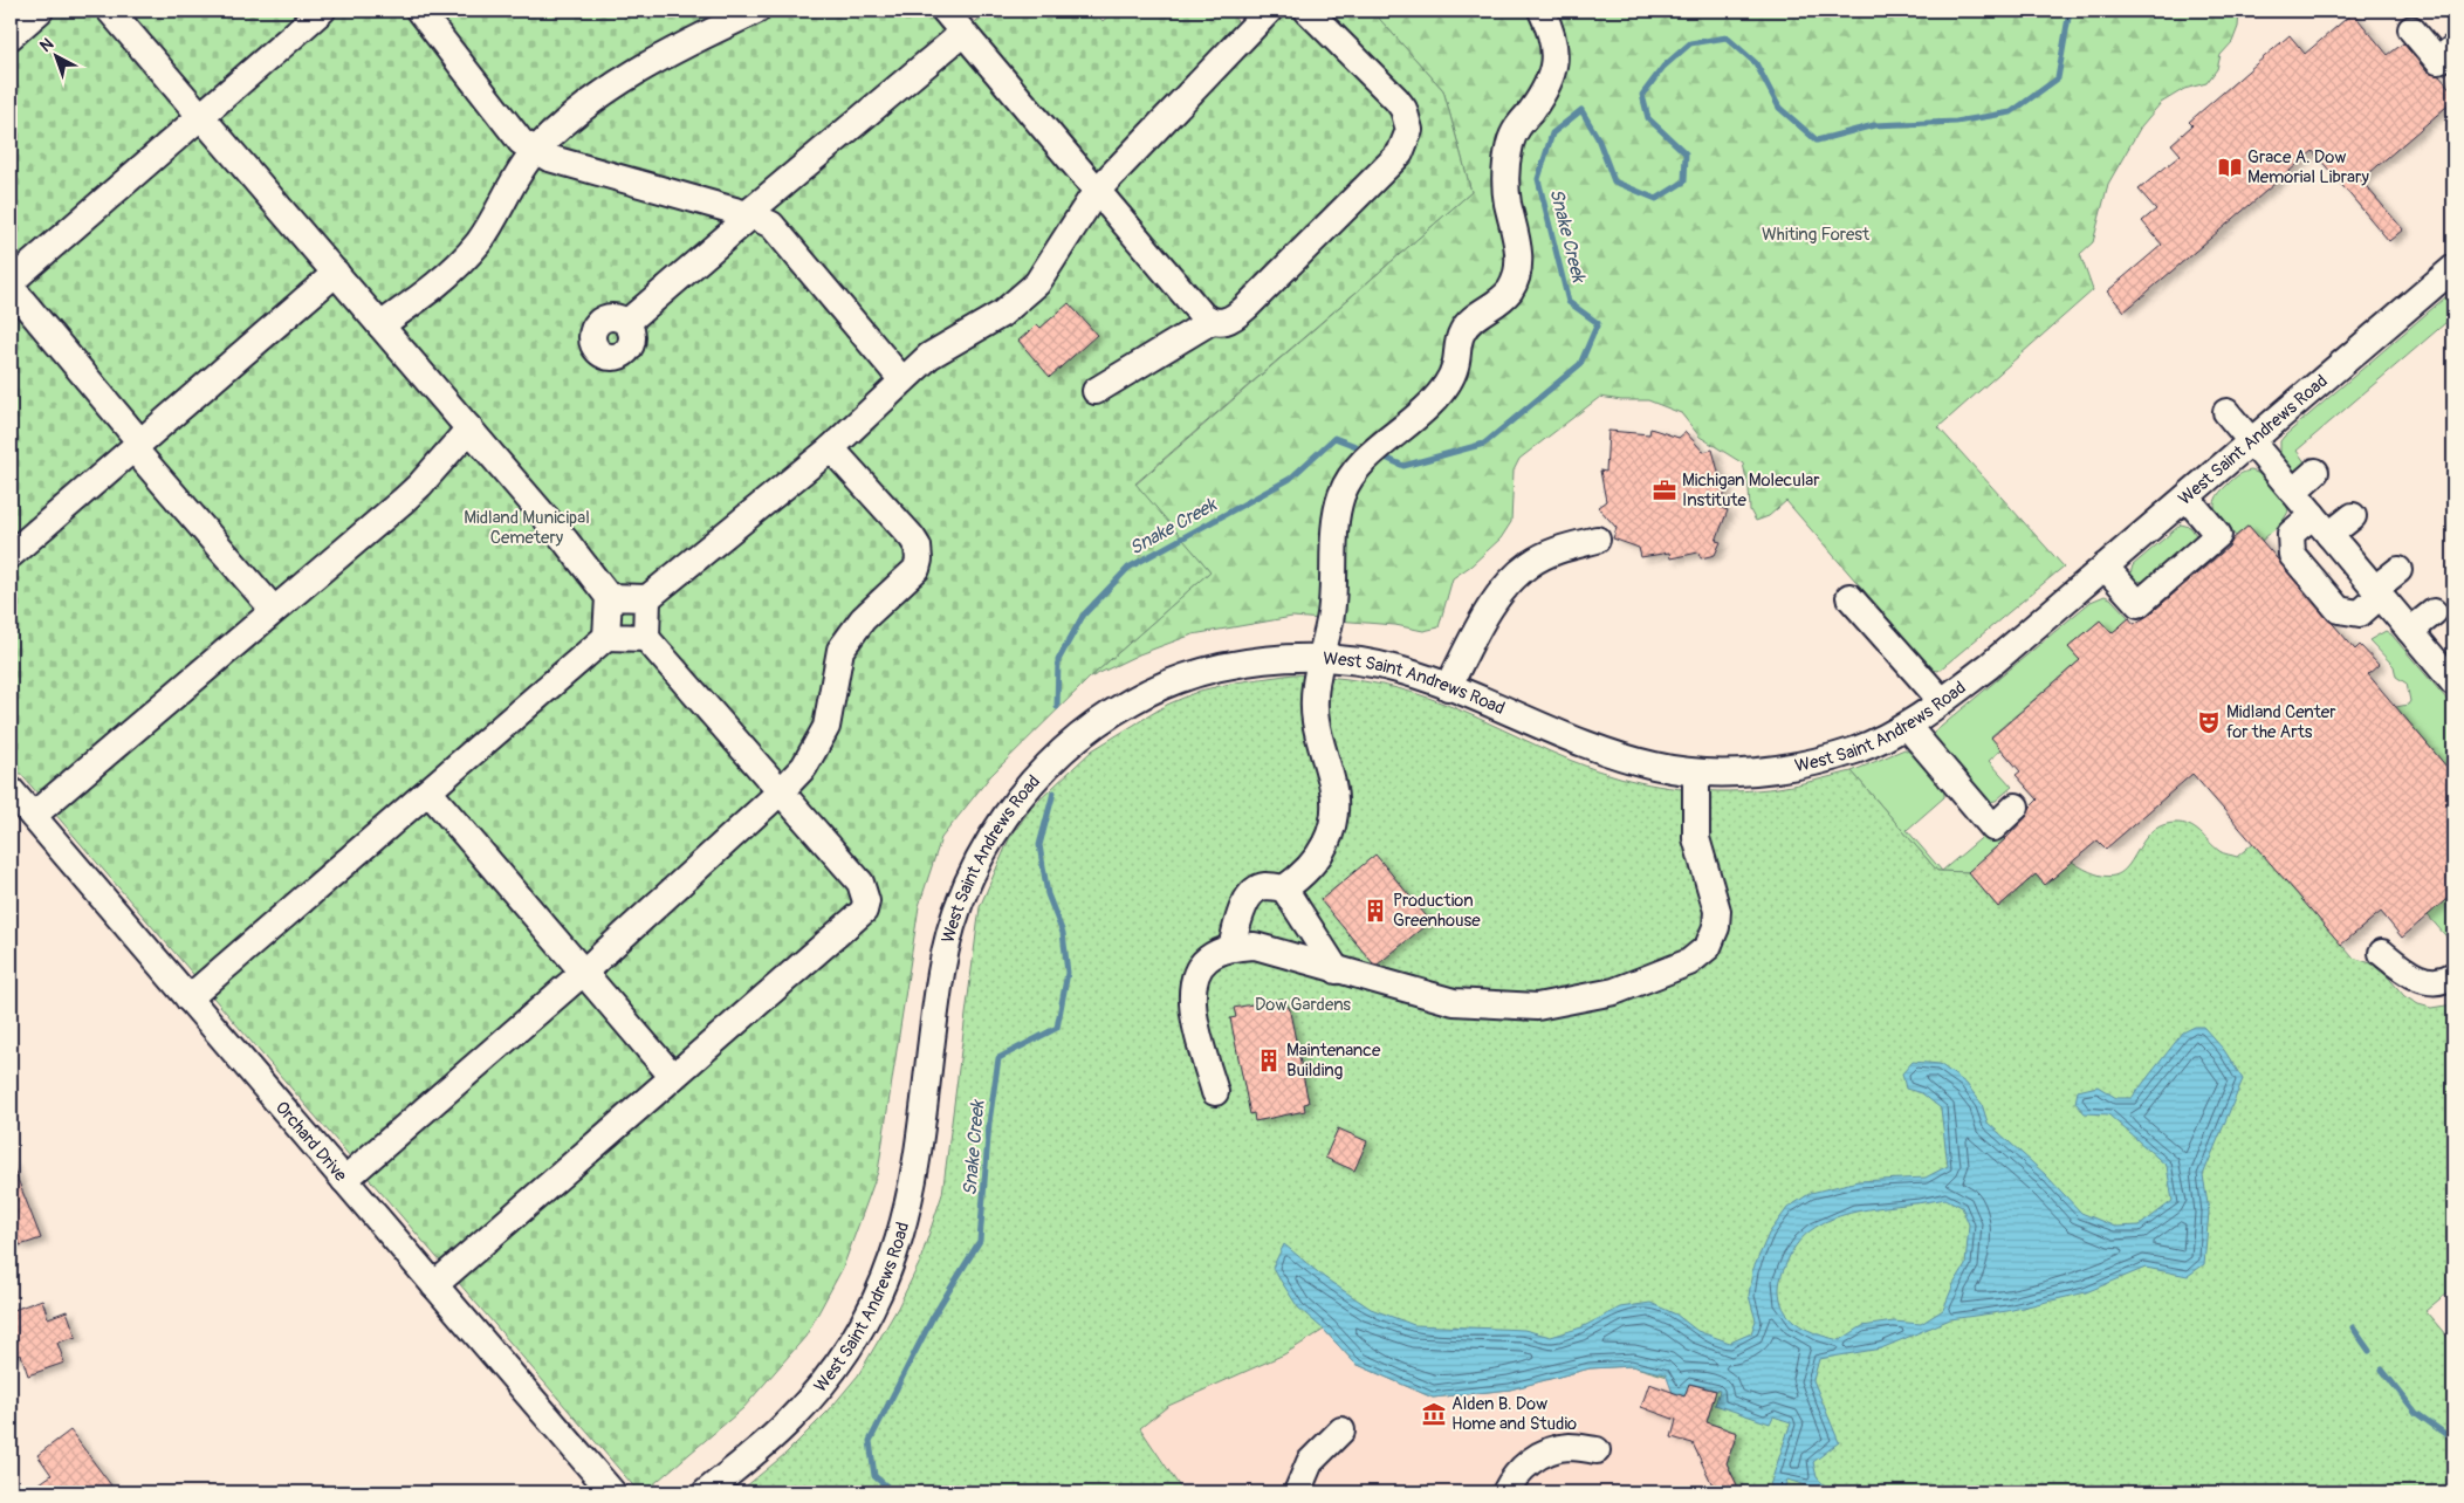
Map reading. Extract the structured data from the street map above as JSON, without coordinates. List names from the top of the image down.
{
  "streets": {
    "street": ["West Saint Andrews Road", "Orchard Drive"]
  },
  "water": ["Snake Creek"],
  "parks": ["Whiting Forest", "Midland Municipal Cemetery", "Dow Gardens"],
  "places": {
    "library": ["Grace A. Dow Memorial Library"],
    "office": ["Michigan Molecular Institute"],
    "theatre": ["Midland Center for the Arts"],
    "building": ["Production Greenhouse", "Maintenance Building"],
    "museum": ["Alden B. Dow Home and Studio"]
  },
  "north": "top left"
}
